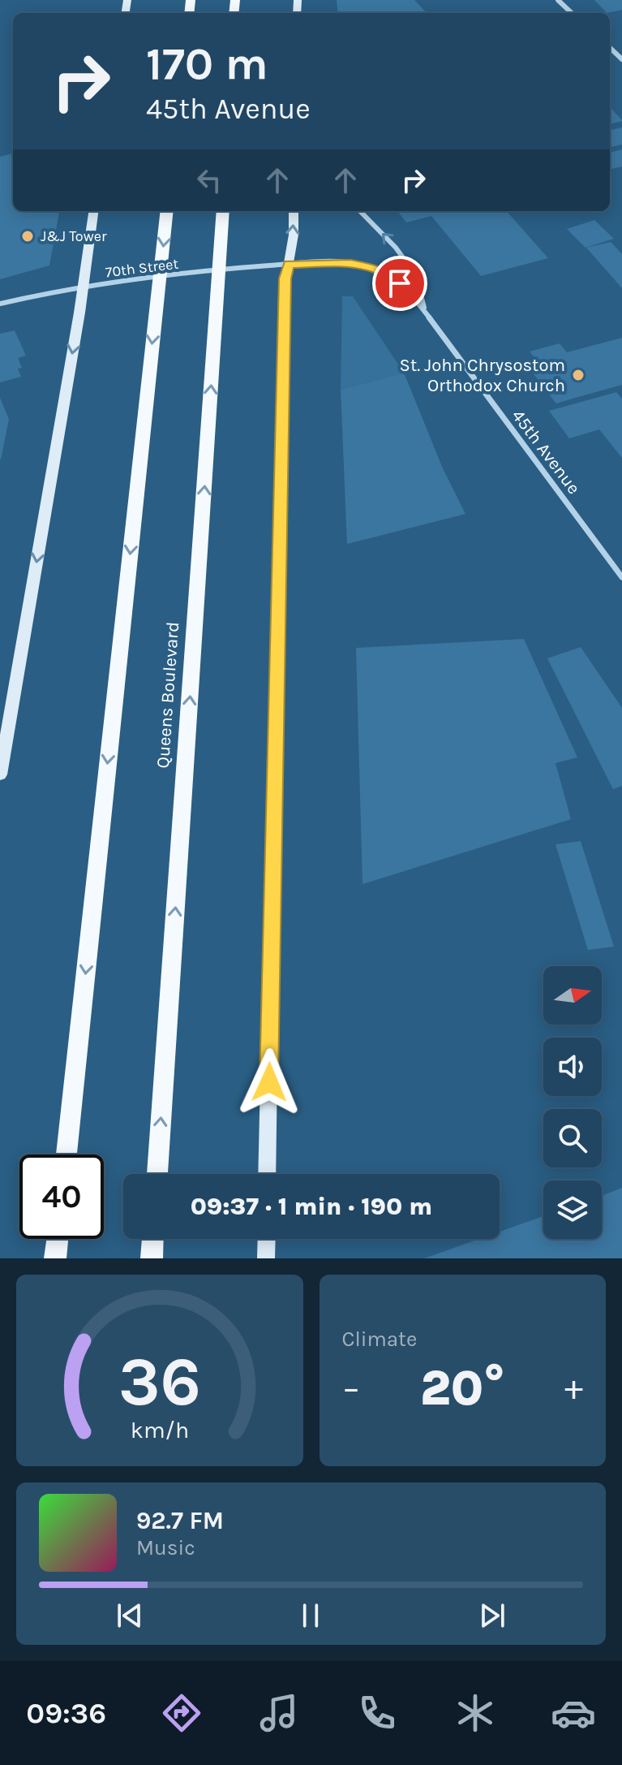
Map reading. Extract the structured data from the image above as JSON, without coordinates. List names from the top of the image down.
{
  "streets": {
    "main road": ["Queens Boulevard"],
    "street": ["70th Street", "45th Avenue"]
  },
  "crossings": [
    ["70th Street", "45th Avenue"],
    ["70th Street", "Queens Boulevard"]
  ],
  "places": ["J&J Tower", "St. John Chrysostom Orthodox Church"],
  "north": "right",
  "page": {
    "turn": ["170 m", "45th Avenue"],
    "limit": "40",
    "trip": "09:37 · 1 min · 190 m",
    "tile": "Climate",
    "heat": ["−", "20°", "+"],
    "song": ["92.7 FM", "Music"],
    "tabs": "09:36",
    "gauge": ["36", "km/h"]
  }
}
